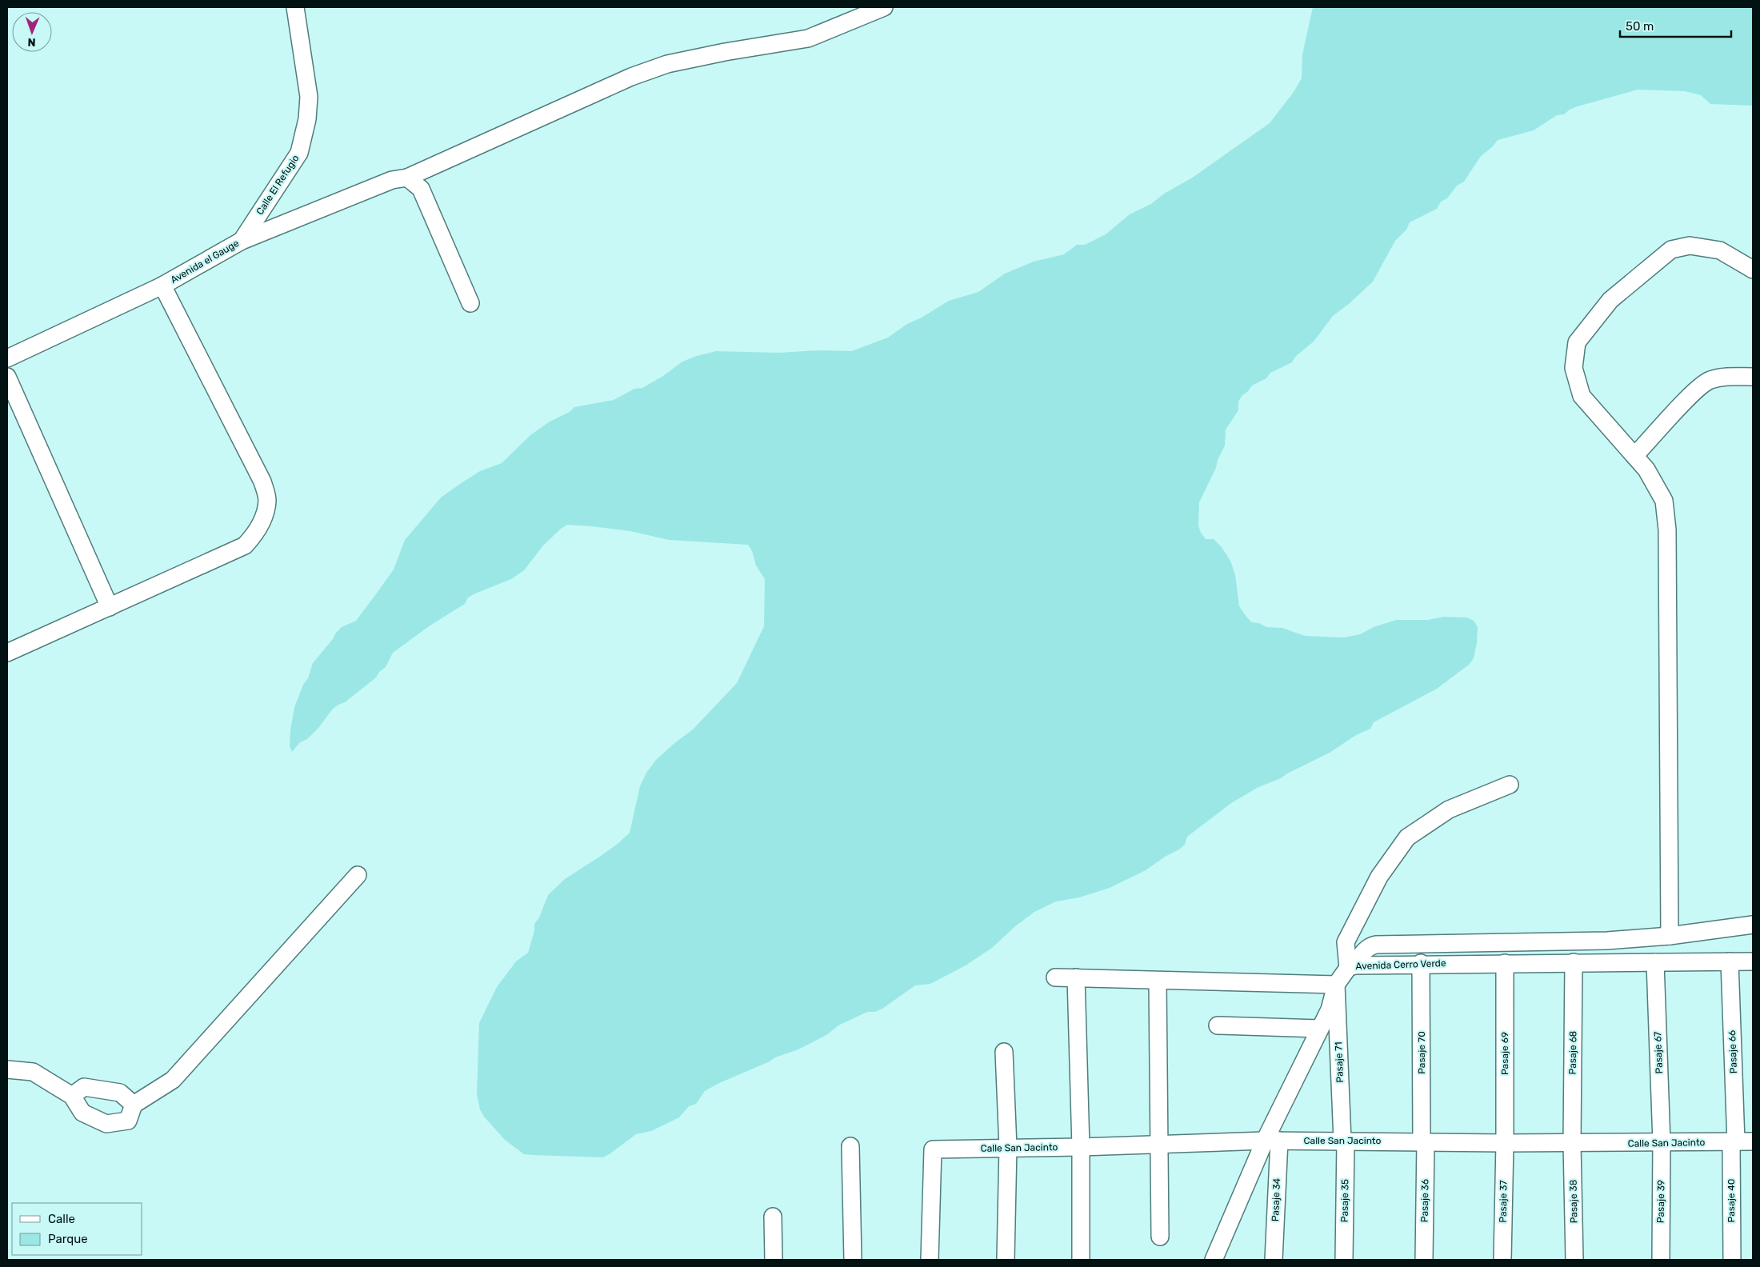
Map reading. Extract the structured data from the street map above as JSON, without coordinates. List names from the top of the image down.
{
  "streets": {
    "street": [
      "Calle El Refugio",
      "Avenida el Gauge",
      "Avenida Cerro Verde",
      "Pasaje 66",
      "Pasaje 70",
      "Pasaje 68",
      "Pasaje 67",
      "Pasaje 69",
      "Pasaje 71",
      "Calle San Jacinto",
      "Pasaje 34",
      "Pasaje 35",
      "Pasaje 36",
      "Pasaje 40",
      "Pasaje 37",
      "Pasaje 38",
      "Pasaje 39"
    ]
  },
  "crossings": [
    ["Calle El Refugio", "Avenida el Gauge"],
    ["Avenida Cerro Verde", "Pasaje 66"],
    ["Avenida Cerro Verde", "Pasaje 70"],
    ["Avenida Cerro Verde", "Pasaje 68"],
    ["Avenida Cerro Verde", "Pasaje 67"],
    ["Avenida Cerro Verde", "Pasaje 69"],
    ["Avenida Cerro Verde", "Pasaje 71"],
    ["Avenida Cerro Verde", "Calle San Jacinto"],
    ["Avenida Cerro Verde", "Pasaje 34"],
    ["Pasaje 66", "Calle San Jacinto"],
    ["Pasaje 66", "Pasaje 40"],
    ["Pasaje 70", "Calle San Jacinto"],
    ["Pasaje 70", "Pasaje 36"],
    ["Pasaje 68", "Calle San Jacinto"],
    ["Pasaje 68", "Pasaje 38"],
    ["Pasaje 67", "Calle San Jacinto"],
    ["Pasaje 67", "Pasaje 39"],
    ["Pasaje 69", "Calle San Jacinto"],
    ["Pasaje 69", "Pasaje 37"],
    ["Pasaje 71", "Calle San Jacinto"],
    ["Pasaje 71", "Pasaje 35"],
    ["Calle San Jacinto", "Pasaje 34"],
    ["Calle San Jacinto", "Pasaje 35"],
    ["Calle San Jacinto", "Pasaje 36"],
    ["Calle San Jacinto", "Pasaje 40"],
    ["Calle San Jacinto", "Pasaje 37"],
    ["Calle San Jacinto", "Pasaje 38"],
    ["Calle San Jacinto", "Pasaje 39"]
  ],
  "legend": ["Calle", "Parque"],
  "scale_bar": "50 m",
  "north": "bottom"
}
